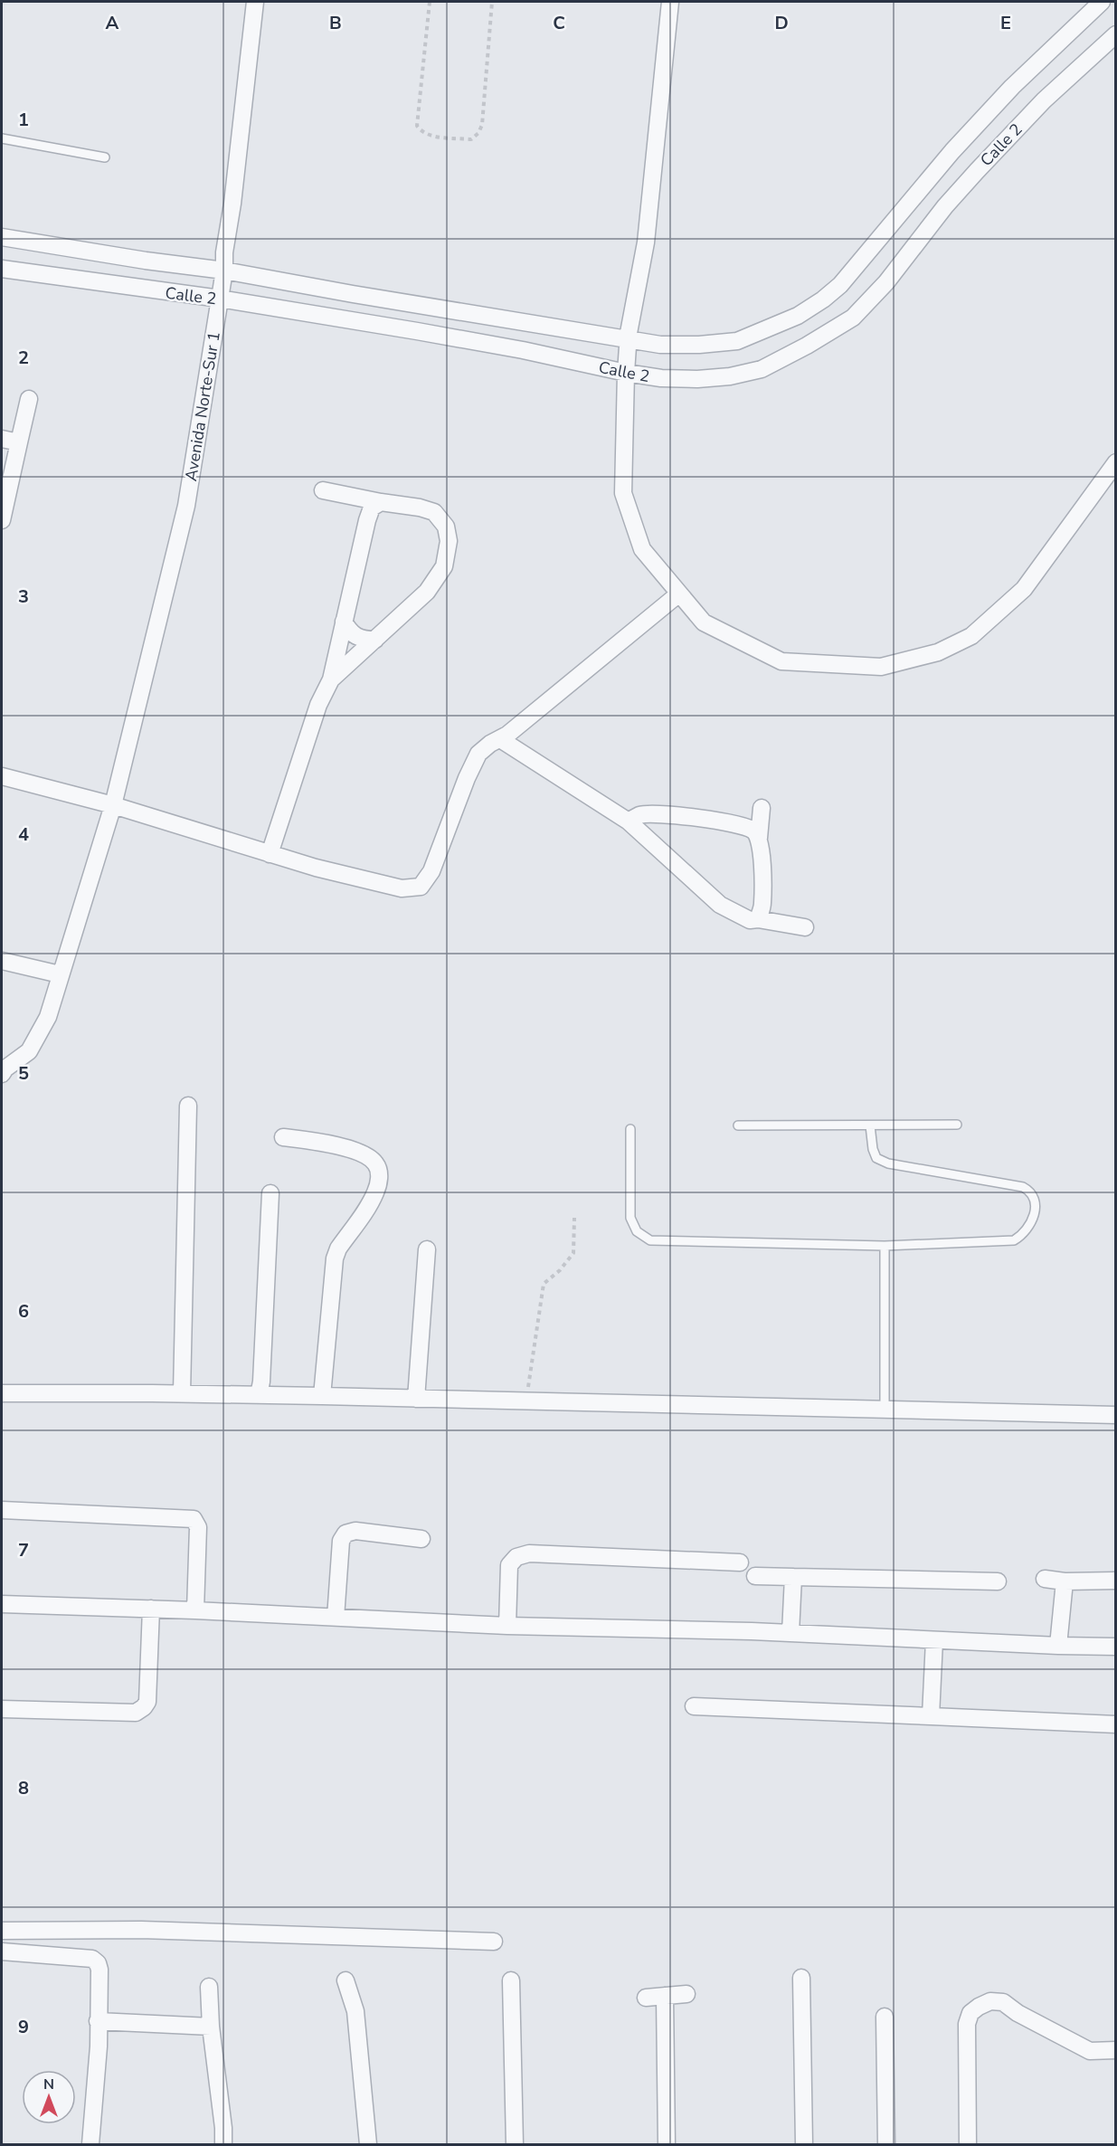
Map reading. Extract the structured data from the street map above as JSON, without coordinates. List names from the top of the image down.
{
  "streets": {
    "street": ["Calle 2", "Avenida Norte-Sur 1"]
  },
  "crossings": [
    ["Calle 2", "Avenida Norte-Sur 1"]
  ],
  "north": "top",
  "grid": {
    "columns": [
      "A",
      "B",
      "C",
      "D",
      "E"
    ],
    "rows": [
      "1",
      "2",
      "3",
      "4",
      "5",
      "6",
      "7",
      "8",
      "9"
    ]
  }
}
